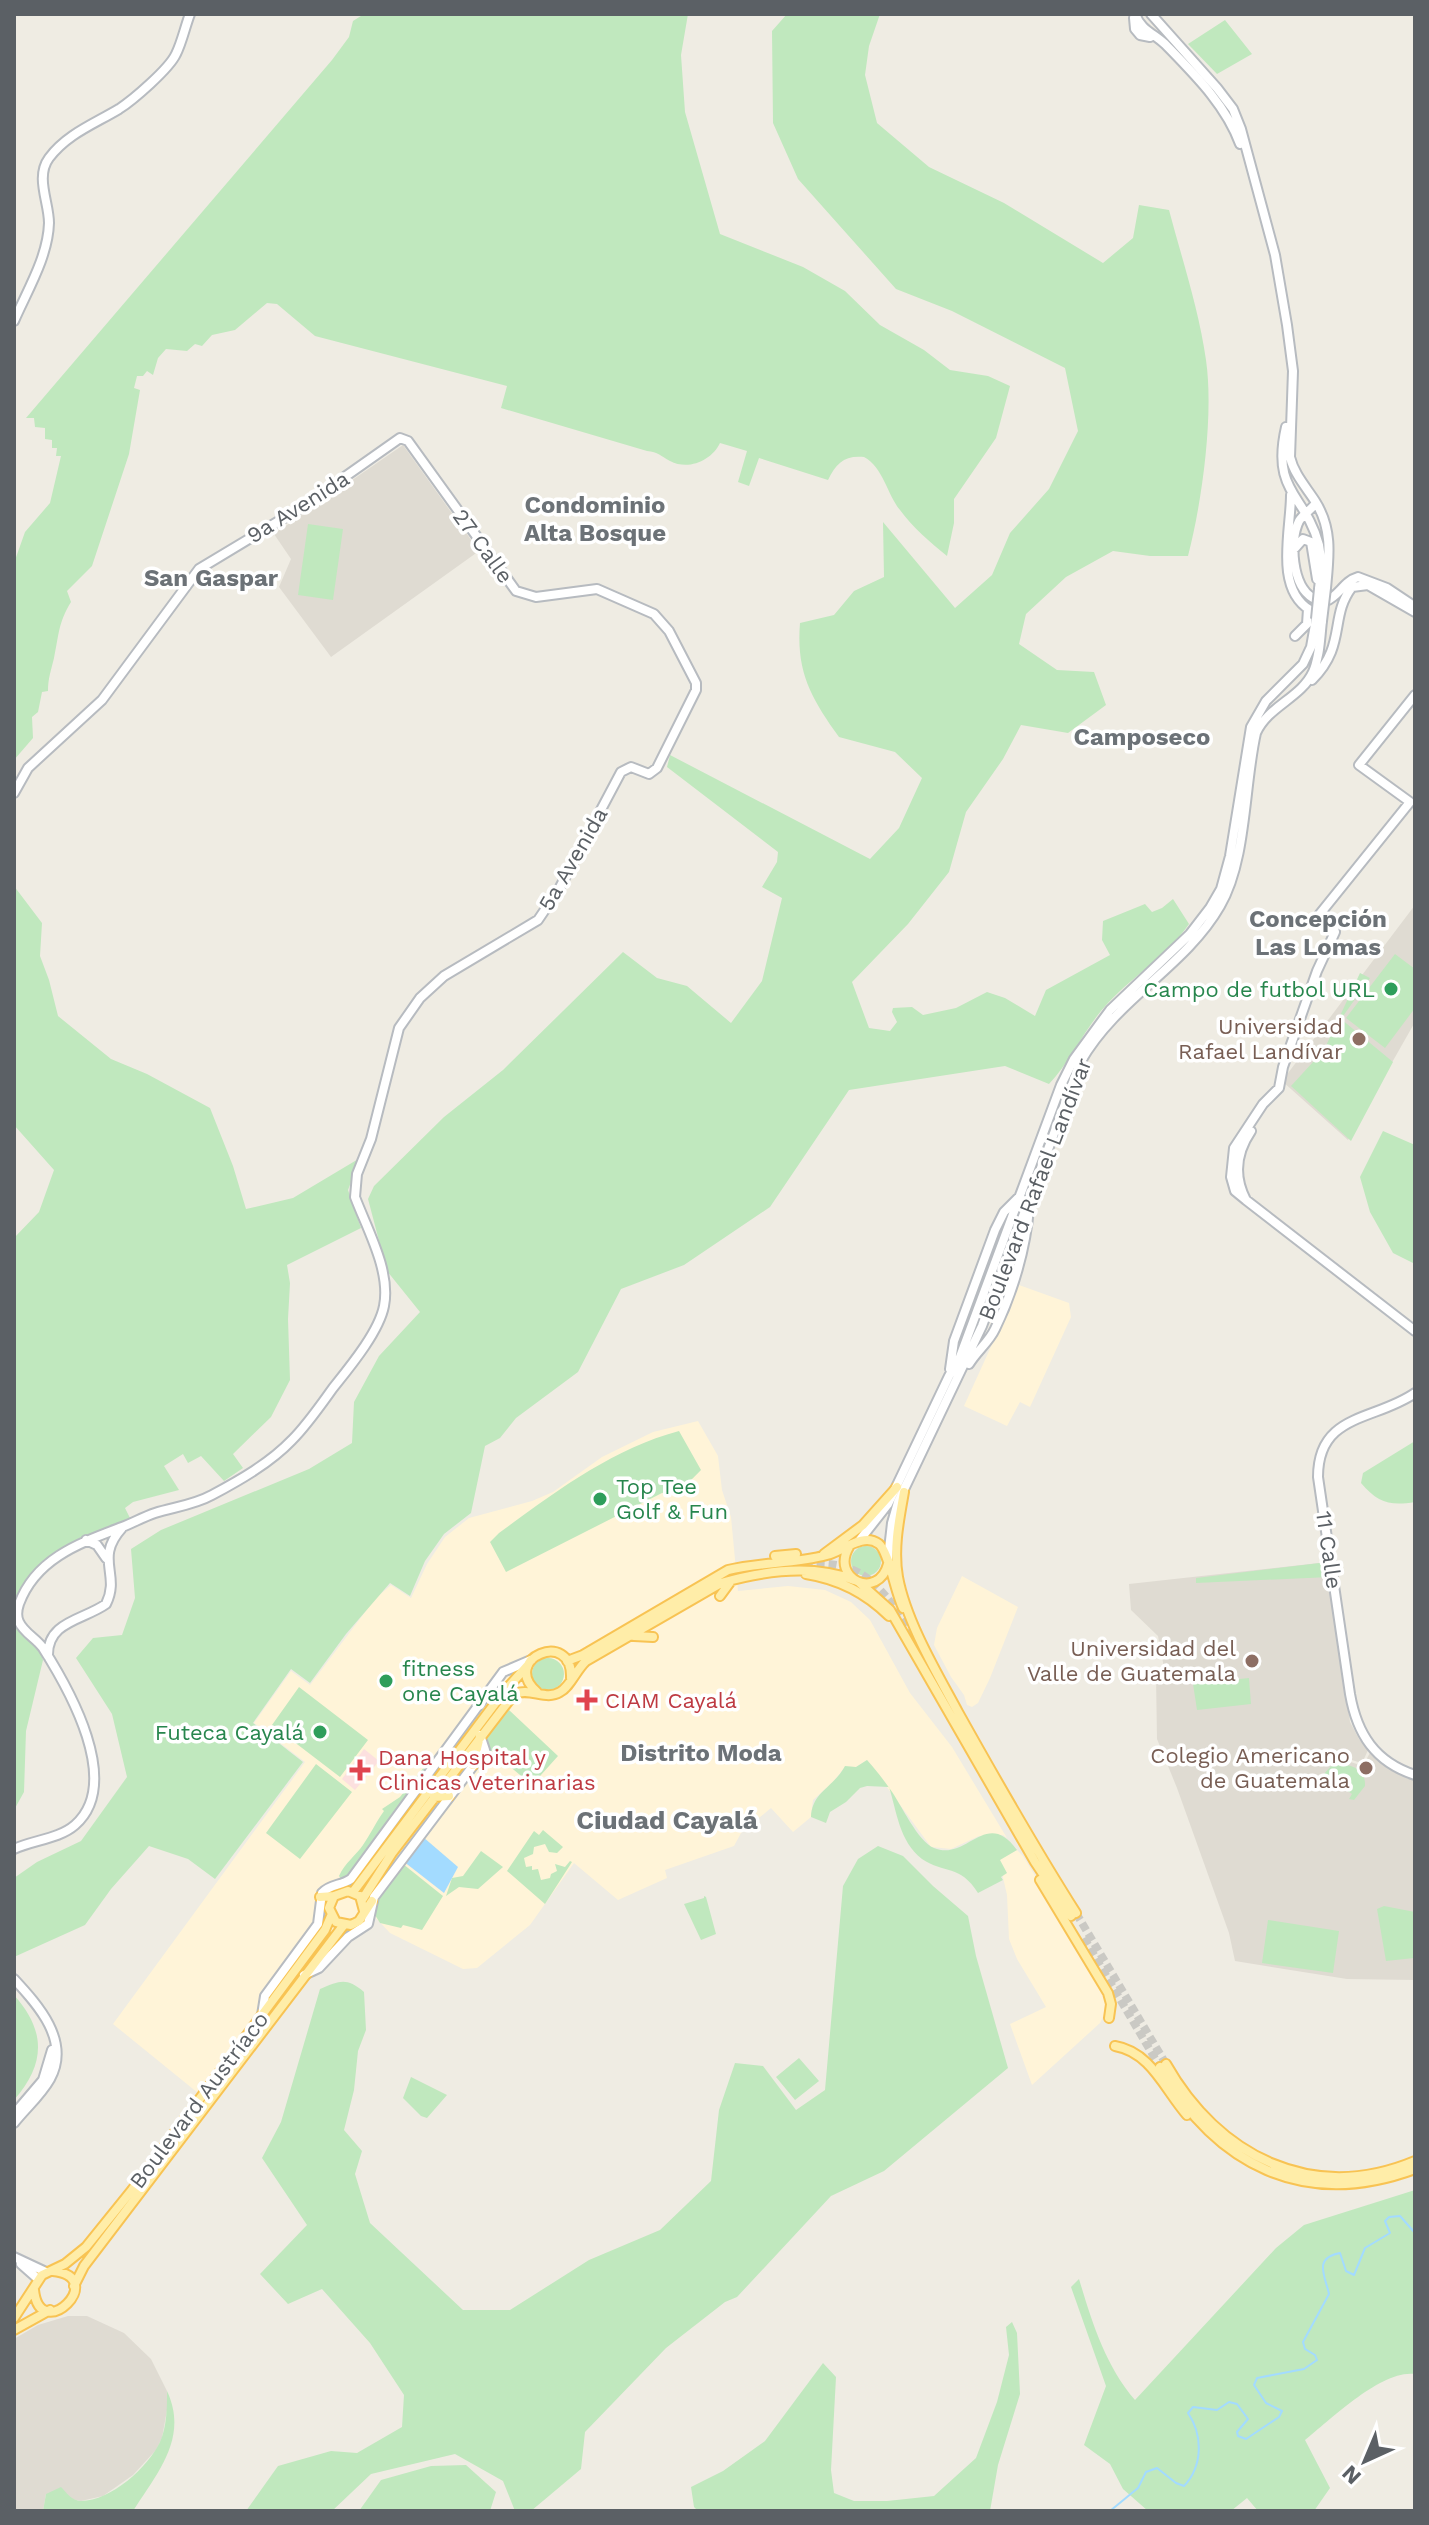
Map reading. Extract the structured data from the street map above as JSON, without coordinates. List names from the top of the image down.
{
  "streets": {
    "main road": ["Boulevard Austríaco"],
    "street": [
      "9a Avenida",
      "27 Calle",
      "5a Avenida",
      "Boulevard Rafael Landívar",
      "11 Calle"
    ]
  },
  "crossings": [
    ["9a Avenida", "27 Calle"],
    ["27 Calle", "5a Avenida"]
  ],
  "districts": [
    "Condominio Alta Bosque",
    "San Gaspar",
    "Camposeco",
    "Concepción Las Lomas",
    "Distrito Moda",
    "Ciudad Cayalá"
  ],
  "places": {
    "other": [
      "Campo de futbol URL",
      "Universidad Rafael Landívar",
      "Top Tee Golf & Fun",
      "Universidad del Valle de Guatemala",
      "fitness one Cayalá",
      "Futeca Cayalá",
      "Colegio Americano de Guatemala"
    ],
    "health": ["CIAM Cayalá", "Dana Hospital y Clinicas Veterinarias"]
  },
  "north": "bottom left"
}
